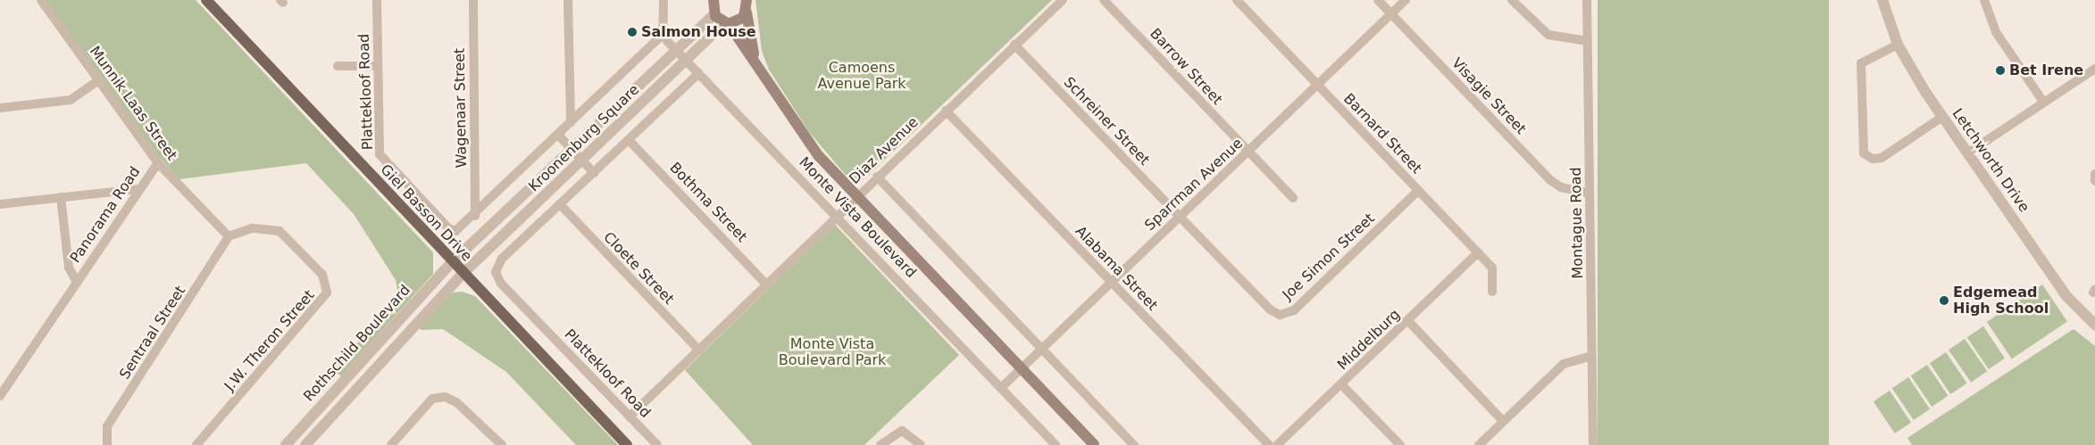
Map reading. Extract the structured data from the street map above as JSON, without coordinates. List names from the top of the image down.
{
  "streets": {
    "main road": ["Giel Basson Drive", "Monte Vista Boulevard"],
    "street": [
      "Barrow Street",
      "Plattekloof Road",
      "Visagie Street",
      "Munnik Laas Street",
      "Wagenaar Street",
      "Schreiner Street",
      "Barnard Street",
      "Kroonenburg Square",
      "Diaz Avenue",
      "Letchworth Drive",
      "Sparrman Avenue",
      "Bothma Street",
      "Panorama Road",
      "Montague Road",
      "Joe Simon Street",
      "Cloete Street",
      "Alabama Street",
      "Sentraal Street",
      "Middelburg",
      "J.W. Theron Street",
      "Rothschild Boulevard"
    ]
  },
  "crossings": [
    ["Barrow Street", "Sparrman Avenue"],
    ["Plattekloof Road", "Kroonenburg Square"],
    ["Plattekloof Road", "Diaz Avenue"],
    ["Plattekloof Road", "Cloete Street"],
    ["Visagie Street", "Sparrman Avenue"],
    ["Visagie Street", "Montague Road"],
    ["Munnik Laas Street", "Panorama Road"],
    ["Munnik Laas Street", "Sentraal Street"],
    ["Munnik Laas Street", "J.W. Theron Street"],
    ["Wagenaar Street", "Kroonenburg Square"],
    ["Schreiner Street", "Diaz Avenue"],
    ["Schreiner Street", "Sparrman Avenue"],
    ["Schreiner Street", "Joe Simon Street"],
    ["Barnard Street", "Sparrman Avenue"],
    ["Barnard Street", "Joe Simon Street"],
    ["Barnard Street", "Middelburg"],
    ["Kroonenburg Square", "Giel Basson Drive"],
    ["Kroonenburg Square", "Monte Vista Boulevard"],
    ["Kroonenburg Square", "Rothschild Boulevard"],
    ["Diaz Avenue", "Bothma Street"],
    ["Diaz Avenue", "Monte Vista Boulevard"],
    ["Diaz Avenue", "Cloete Street"],
    ["Diaz Avenue", "Alabama Street"],
    ["Sparrman Avenue", "Monte Vista Boulevard"],
    ["Sparrman Avenue", "Joe Simon Street"],
    ["Sparrman Avenue", "Alabama Street"],
    ["Giel Basson Drive", "Rothschild Boulevard"],
    ["Sentraal Street", "J.W. Theron Street"]
  ],
  "parks": ["Camoens Avenue Park", "Monte Vista Boulevard Park"],
  "places": ["Salmon House", "Bet Irene", "Edgemead High School"]
}
